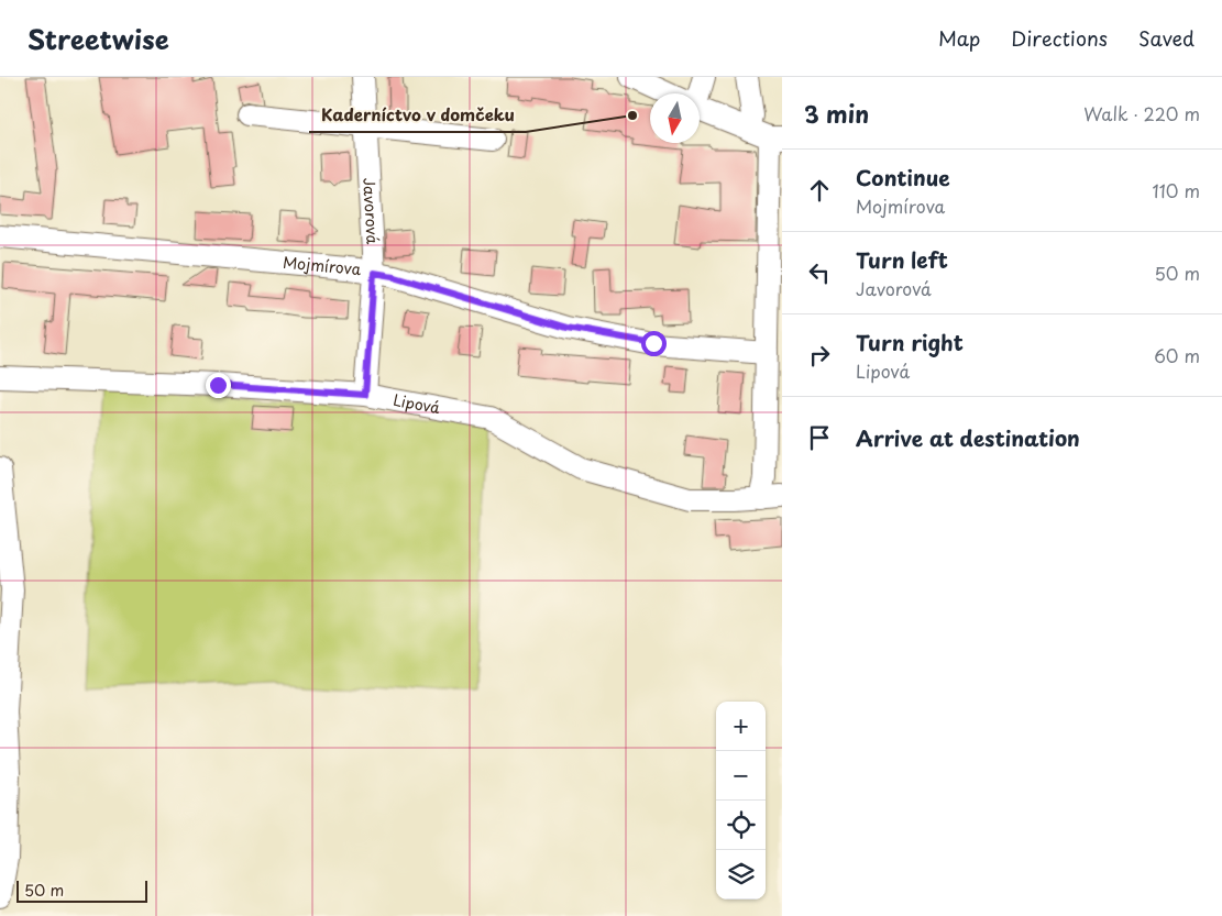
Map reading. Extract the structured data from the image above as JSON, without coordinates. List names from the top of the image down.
{
  "streets": {
    "street": ["Javorová", "Mojmírova", "Lipová"]
  },
  "crossings": [
    ["Javorová", "Mojmírova"],
    ["Javorová", "Lipová"]
  ],
  "places": ["Kaderníctvo v domčeku"],
  "scale_bar": "50 m",
  "north": "bottom",
  "page": {
    "header": "Streetwise",
    "nav": ["Map", "Directions", "Saved"],
    "heading": ["3 min", "Walk · 220 m"],
    "list": [
      ["Continue", "Mojmírova", "110 m"],
      ["Turn left", "Javorová", "50 m"],
      ["Turn right", "Lipová", "60 m"],
      "Arrive at destination"
    ],
    "map_buttons": ["+", "−"],
    "scale": "50 m"
  }
}
